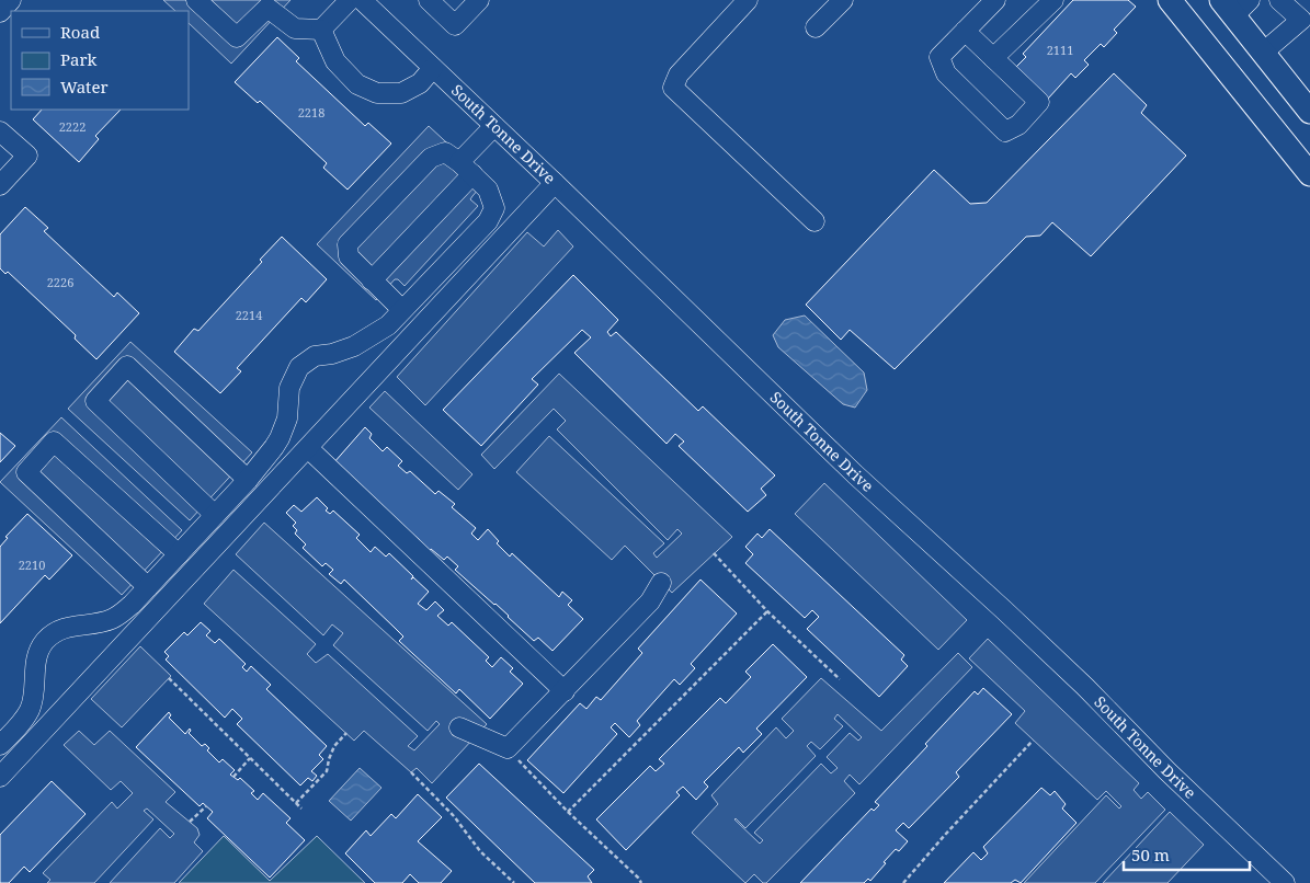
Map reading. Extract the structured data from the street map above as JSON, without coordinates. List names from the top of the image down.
{
  "streets": {
    "street": ["South Tonne Drive"]
  },
  "house_numbers": [
    "2111",
    "2218",
    "2222",
    "2226",
    "2214",
    "2210"
  ],
  "legend": ["Road", "Park", "Water"],
  "scale_bar": "50 m"
}
